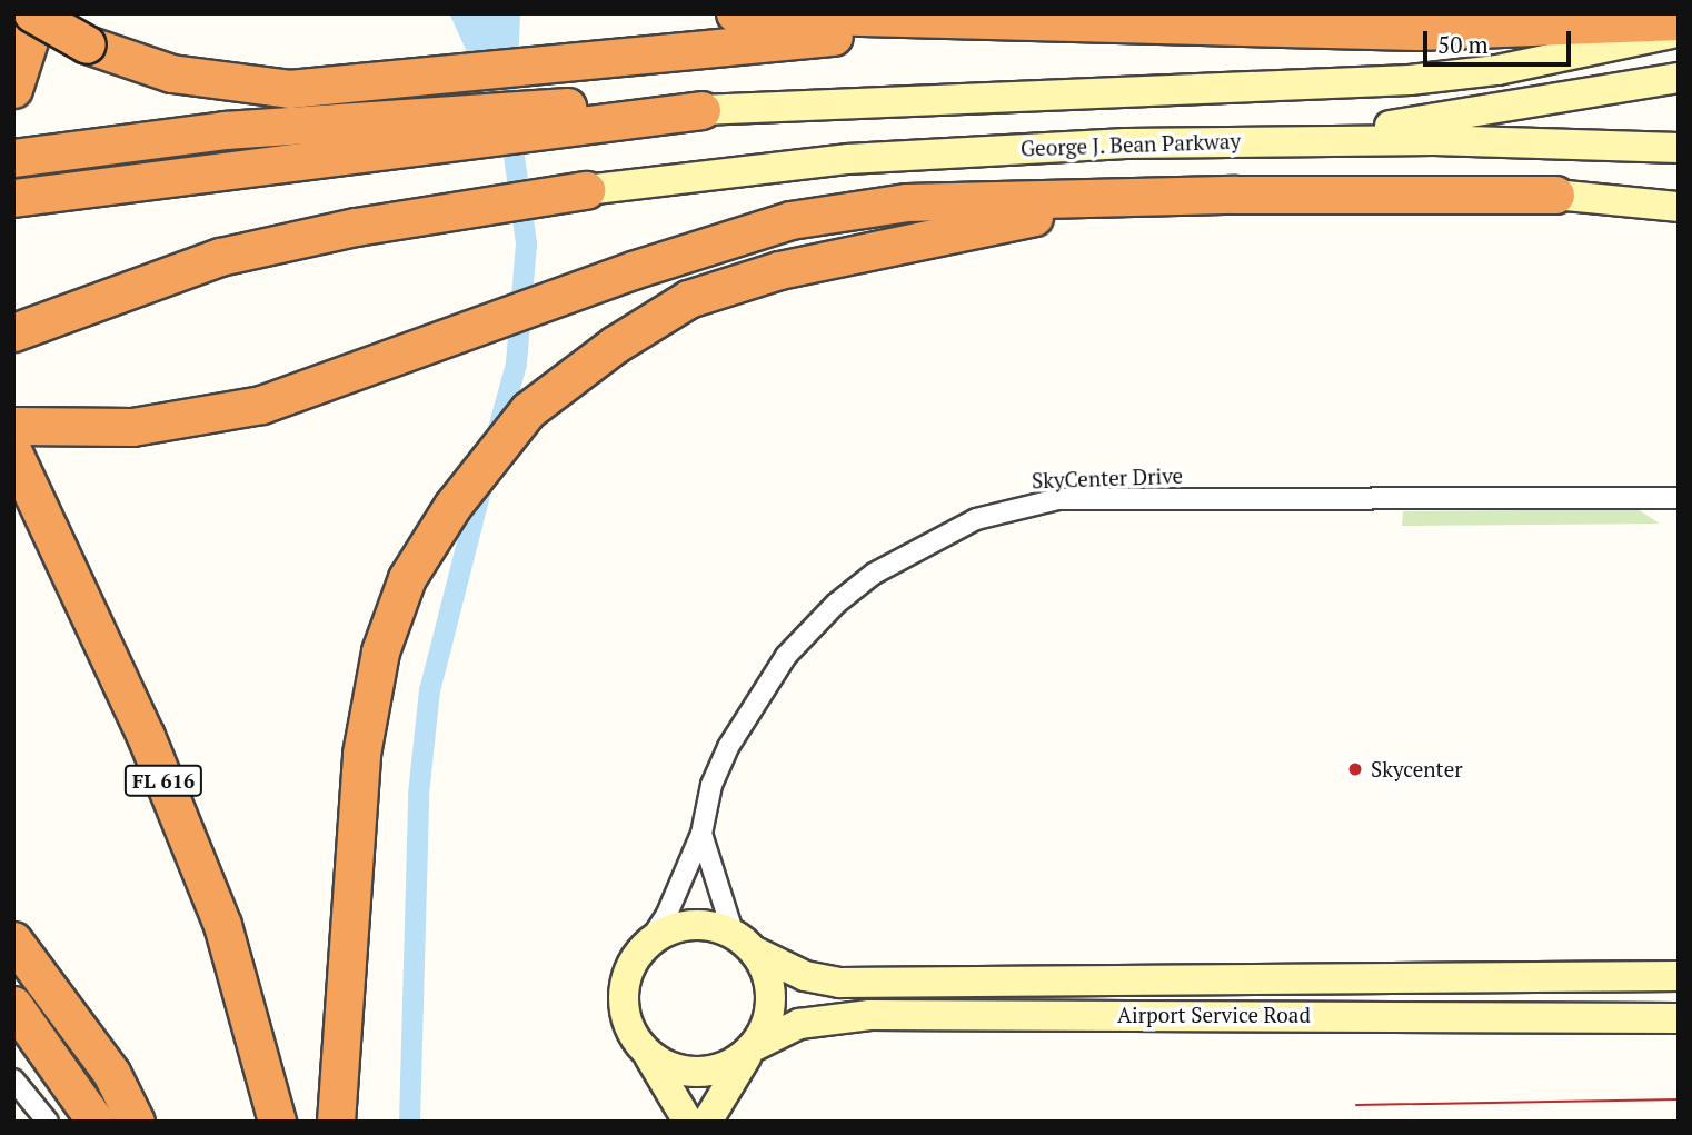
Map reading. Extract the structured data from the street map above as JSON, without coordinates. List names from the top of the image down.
{
  "streets": {
    "highway": ["FL 616"],
    "street": ["George J. Bean Parkway", "SkyCenter Drive", "Airport Service Road"]
  },
  "crossings": [
    ["SkyCenter Drive", "Airport Service Road"]
  ],
  "places": ["Skycenter"],
  "scale_bar": "50 m"
}
